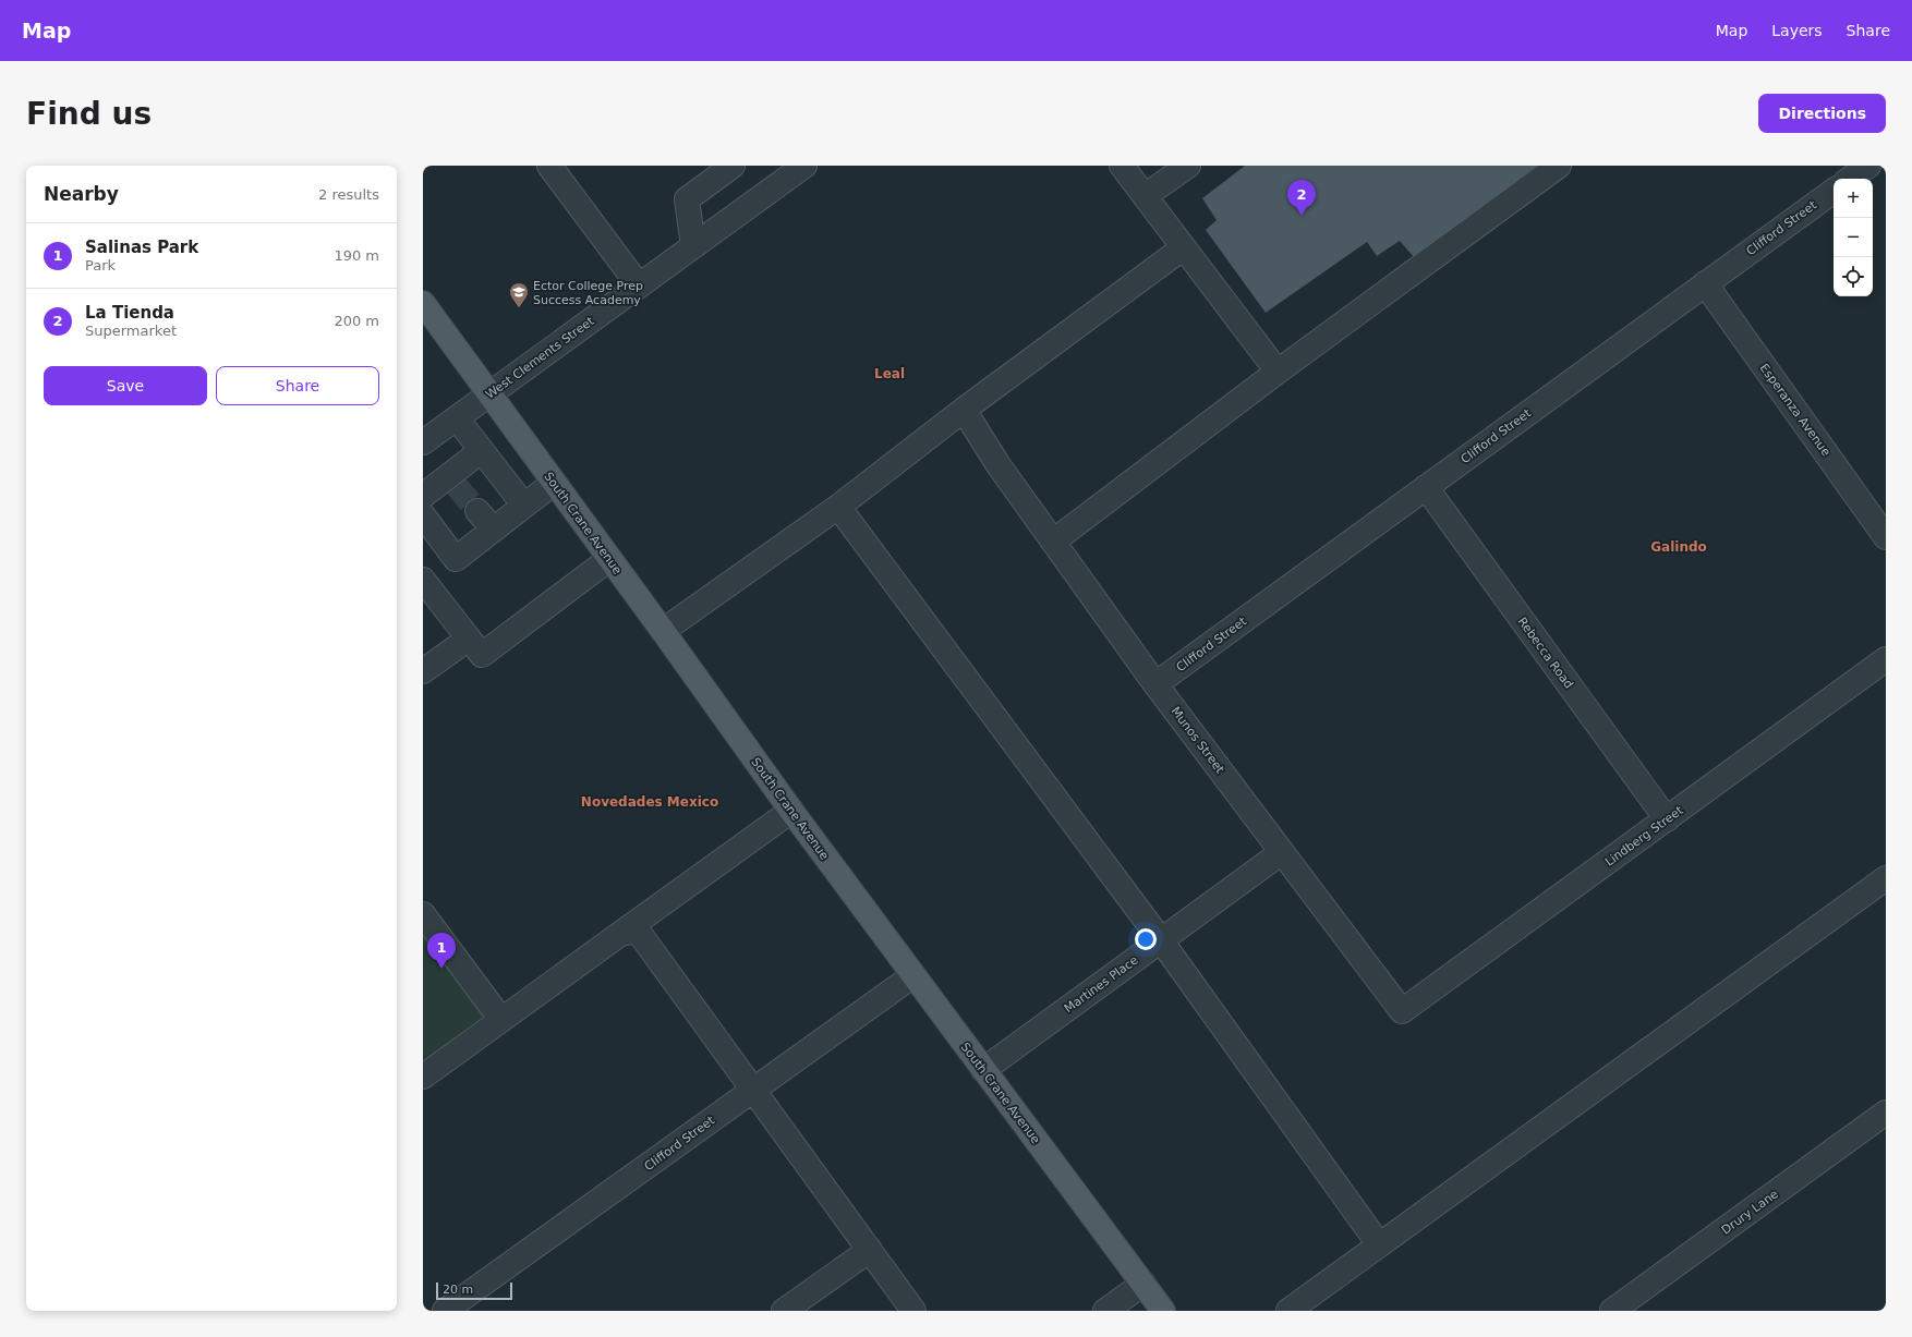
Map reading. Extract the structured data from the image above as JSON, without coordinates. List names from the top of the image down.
{
  "streets": {
    "main road": ["South Crane Avenue"],
    "street": [
      "Clifford Street",
      "West Clements Street",
      "Esperanza Avenue",
      "Rebecca Road",
      "Munos Street",
      "Lindberg Street",
      "Martines Place",
      "Drury Lane"
    ]
  },
  "crossings": [
    ["Clifford Street", "Esperanza Avenue"],
    ["Clifford Street", "South Crane Avenue"],
    ["Clifford Street", "Rebecca Road"],
    ["Clifford Street", "Munos Street"],
    ["West Clements Street", "South Crane Avenue"],
    ["South Crane Avenue", "Martines Place"],
    ["Rebecca Road", "Lindberg Street"],
    ["Munos Street", "Lindberg Street"],
    ["Munos Street", "Martines Place"]
  ],
  "districts": ["Leal", "Galindo", "Novedades Mexico"],
  "places": {
    "school or university": ["Ector College Prep Success Academy"]
  },
  "scale_bar": "20 m",
  "page": {
    "header": "Map",
    "nav": ["Map", "Layers", "Share"],
    "buttons": [
      "Directions",
      ["Save", "Share"]
    ],
    "title": "Find us",
    "heading": ["Nearby", "2 results"],
    "map_buttons": ["+", "−"],
    "pins": ["2", "1"],
    "list": [
      {
        "mark": "1",
        "name": "Salinas Park",
        "note": "Park",
        "value": "190 m"
      },
      {
        "mark": "2",
        "name": "La Tienda",
        "note": "Supermarket",
        "value": "200 m"
      }
    ],
    "scale": "20 m"
  }
}
